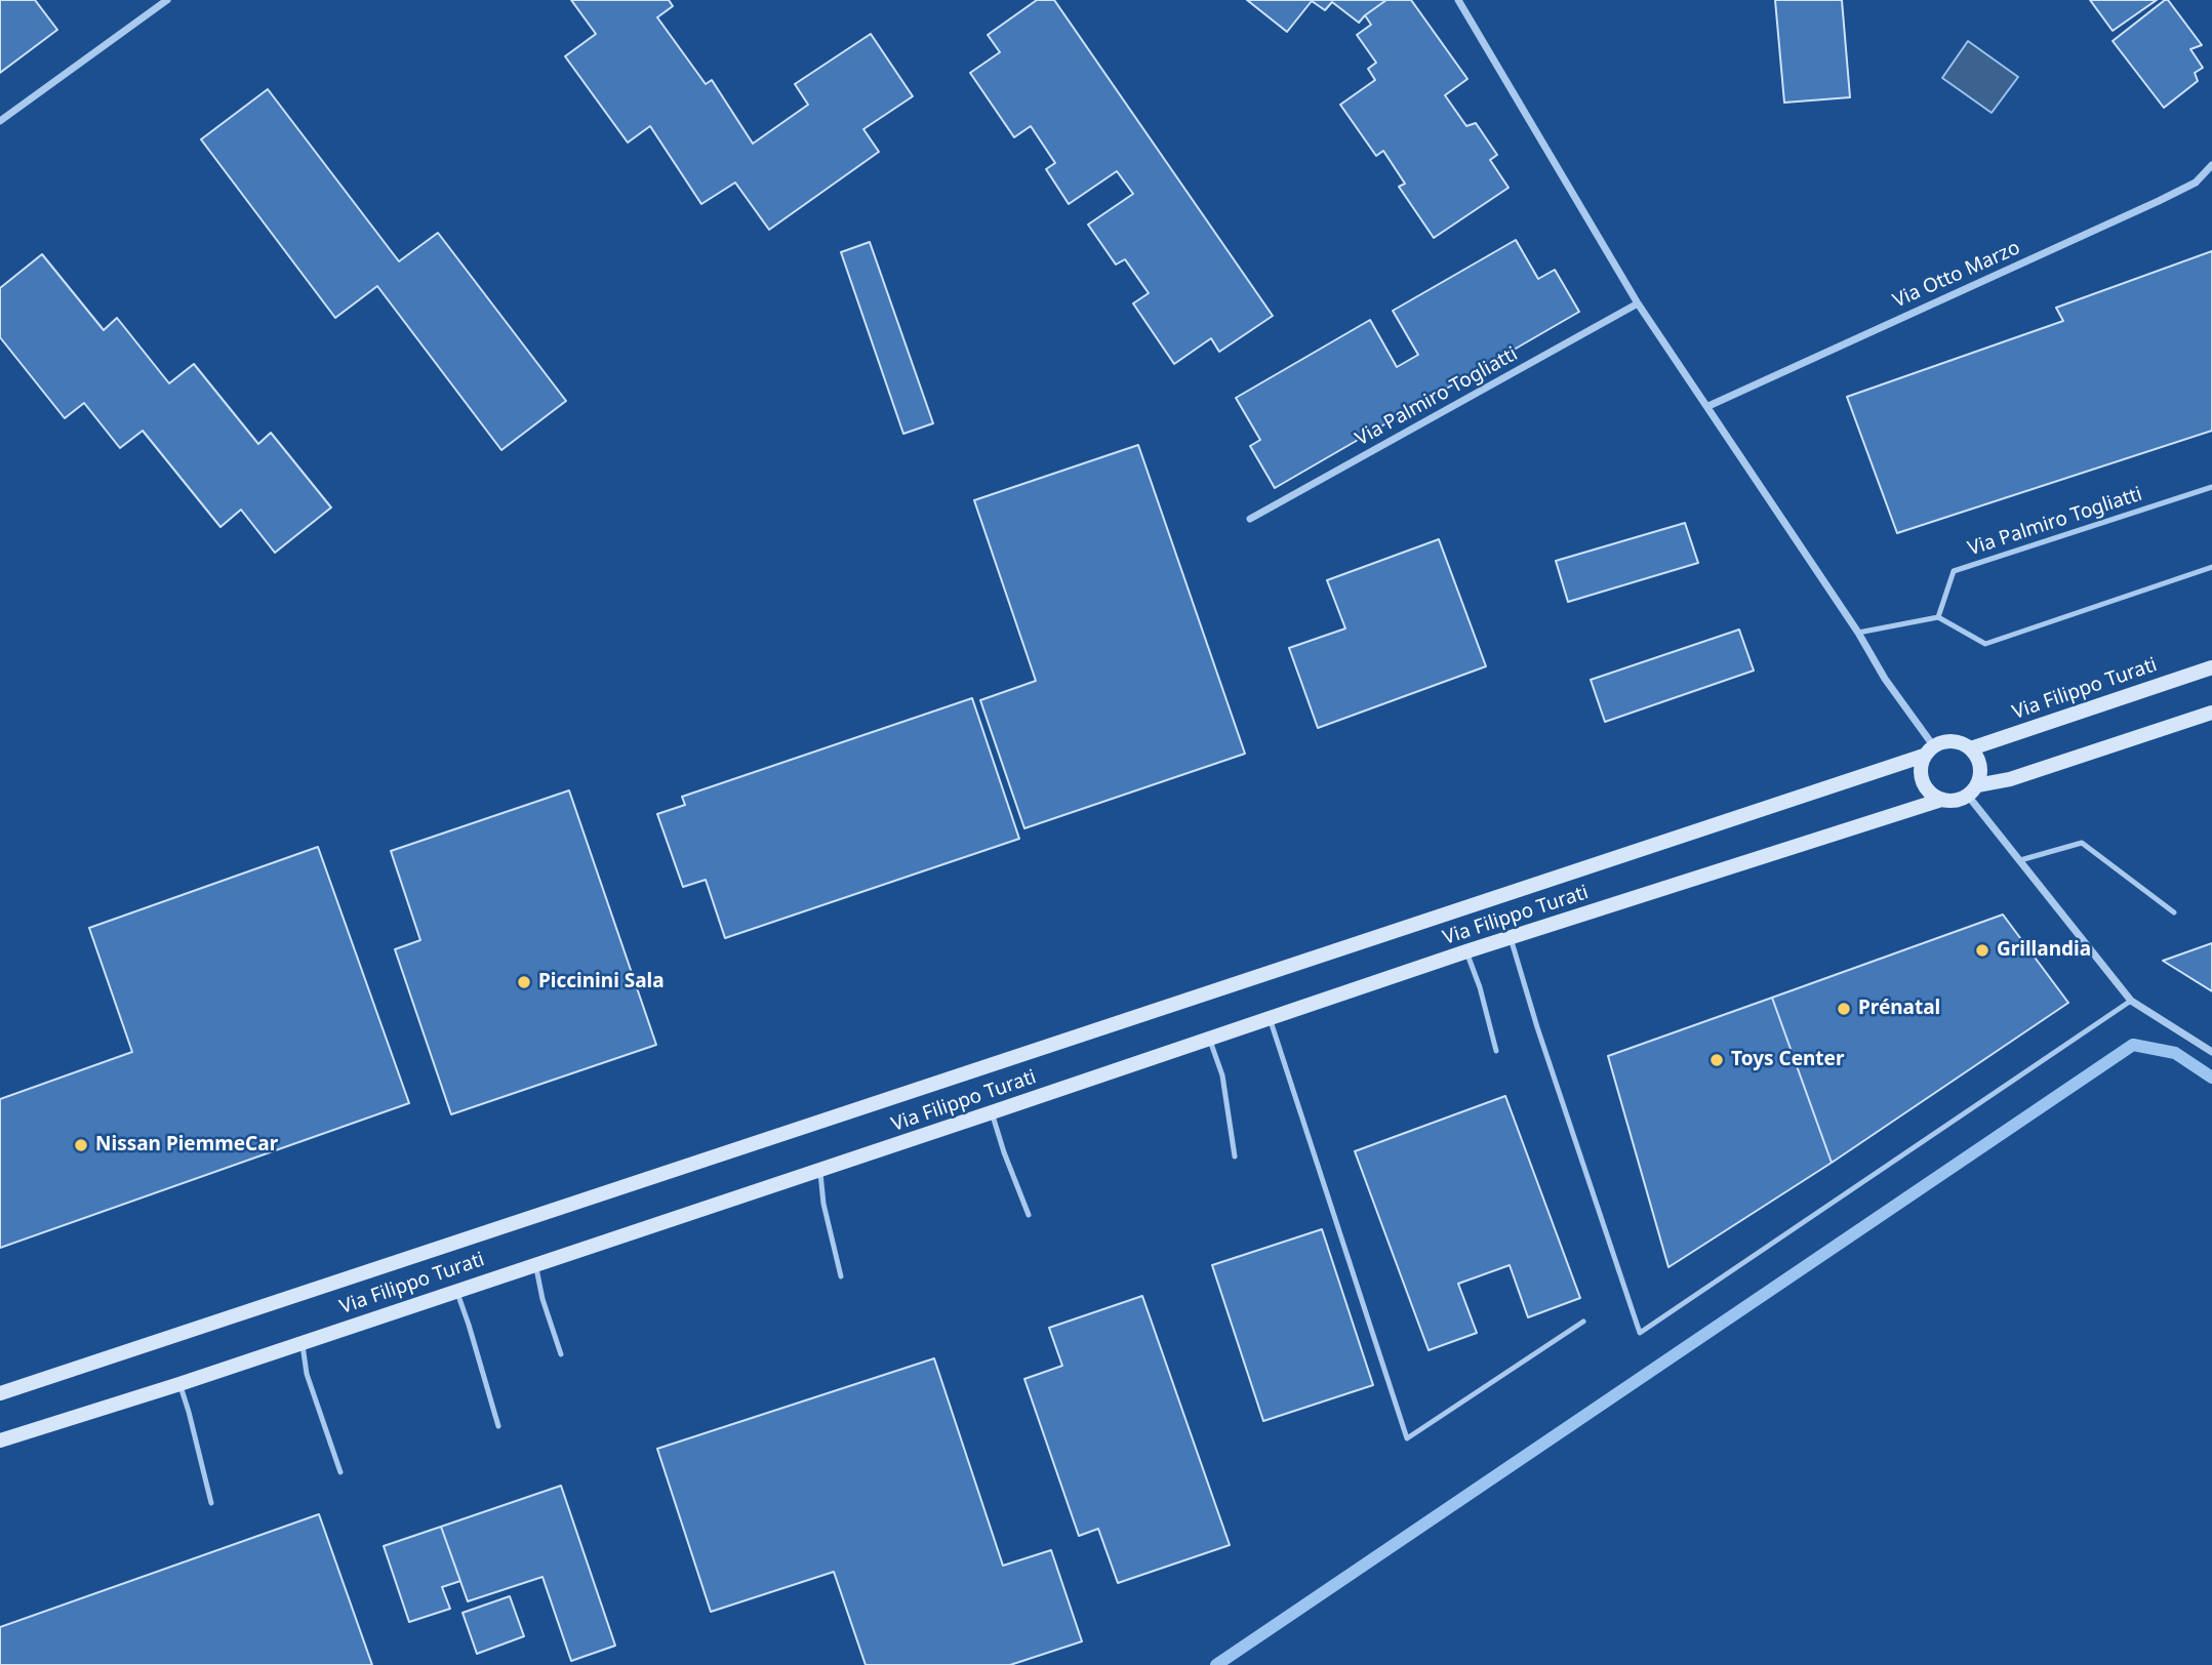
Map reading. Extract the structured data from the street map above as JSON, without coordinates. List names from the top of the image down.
{
  "streets": {
    "main road": ["Via Filippo Turati"],
    "street": ["Via Otto Marzo", "Via Palmiro Togliatti"]
  },
  "places": [
    "Grillandia",
    "Piccinini Sala",
    "Prénatal",
    "Toys Center",
    "Nissan PiemmeCar"
  ]
}
